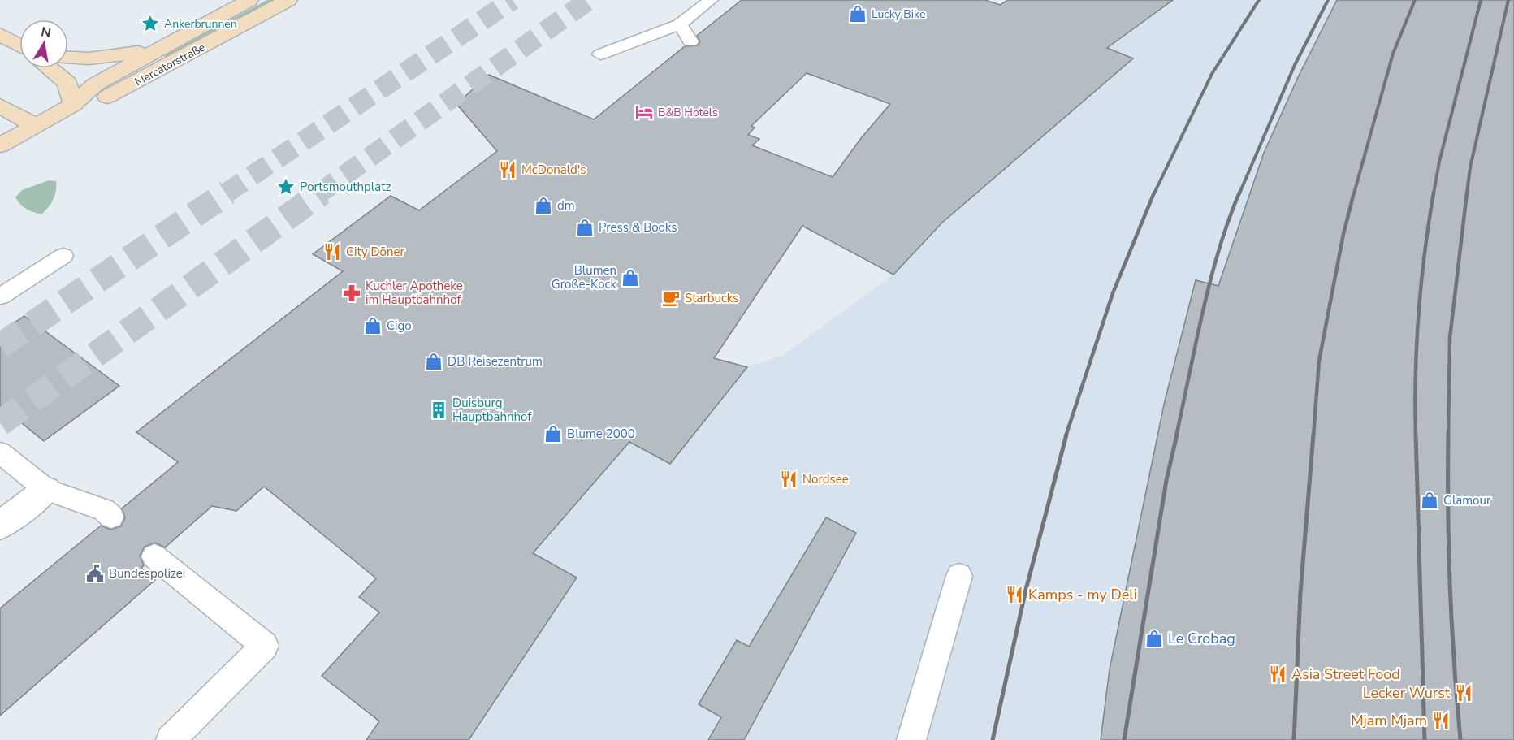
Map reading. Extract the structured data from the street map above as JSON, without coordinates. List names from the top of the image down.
{
  "streets": {
    "main road": ["Mercatorstraße"]
  },
  "places": {
    "shop": [
      "Lucky Bike",
      "dm",
      "Press & Books",
      "Blumen Große-Kock",
      "Cigo",
      "DB Reisezentrum",
      "Blume 2000",
      "Glamour",
      "Le Crobag"
    ],
    "place": ["Ankerbrunnen", "Portsmouthplatz"],
    "hotel": ["B&B Hotels"],
    "restaurant": [
      "McDonald's",
      "City Döner",
      "Nordsee",
      "Kamps - my Deli",
      "Asia Street Food",
      "Lecker Wurst",
      "Mjam Mjam"
    ],
    "pharmacy": ["Kuchler Apotheke im Hauptbahnhof"],
    "cafe": ["Starbucks"],
    "building": ["Duisburg Hauptbahnhof"],
    "public building": ["Bundespolizei"]
  },
  "north": "top"
}
